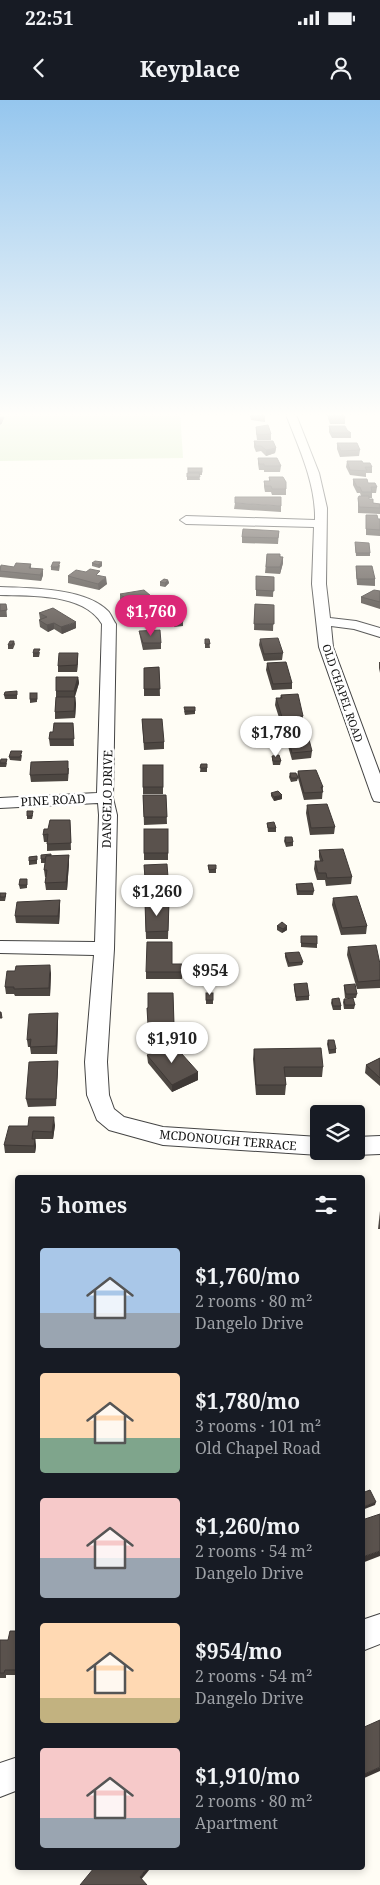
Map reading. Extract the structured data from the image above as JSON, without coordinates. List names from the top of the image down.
{
  "streets": {
    "street": [
      "OLD CHAPEL ROAD",
      "DANGELO DRIVE",
      "PINE ROAD",
      "MCDONOUGH TERRACE"
    ]
  },
  "crossings": [
    ["DANGELO DRIVE", "PINE ROAD"],
    ["DANGELO DRIVE", "MCDONOUGH TERRACE"]
  ],
  "page": {
    "status": "22:51",
    "header": "Keyplace",
    "price": [
      "$1,760",
      "$1,780",
      "$1,260",
      "$954",
      "$1,910"
    ],
    "heading": "5 homes",
    "list": [
      {
        "name": "$1,760/mo",
        "note": "2 rooms · 80 m² · Dangelo Drive"
      },
      {
        "name": "$1,780/mo",
        "note": "3 rooms · 101 m² · Old Chapel Road"
      },
      {
        "name": "$1,260/mo",
        "note": "2 rooms · 54 m² · Dangelo Drive"
      },
      {
        "name": "$954/mo",
        "note": "2 rooms · 54 m² · Dangelo Drive"
      },
      {
        "name": "$1,910/mo",
        "note": "2 rooms · 80 m² · Apartment"
      }
    ]
  }
}
